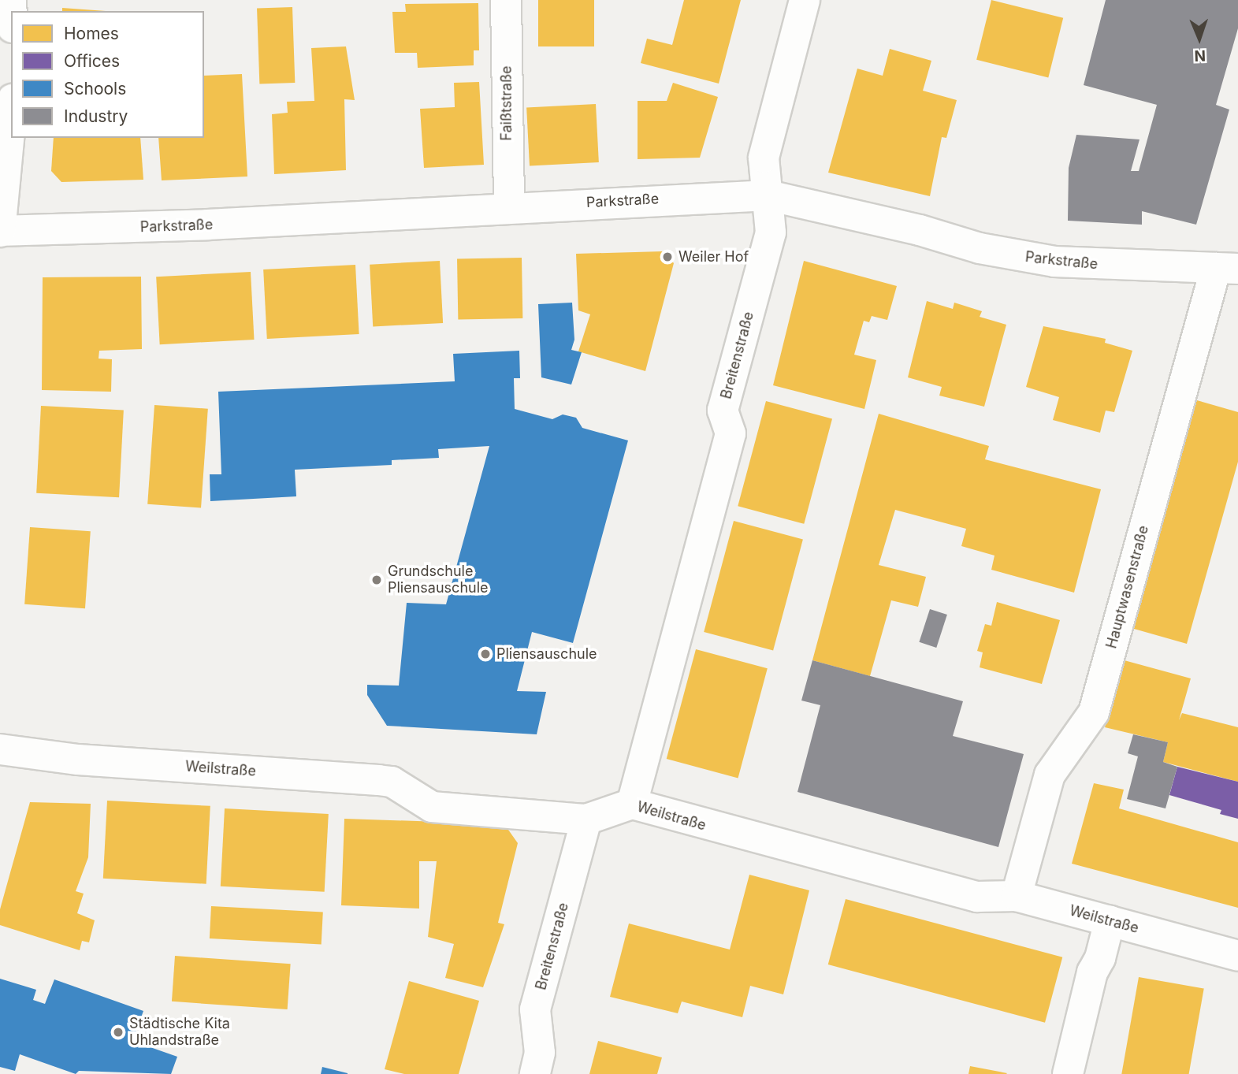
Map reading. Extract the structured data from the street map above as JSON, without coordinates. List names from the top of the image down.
{
  "streets": {
    "street": [
      "Faißtstraße",
      "Parkstraße",
      "Breitenstraße",
      "Hauptwasenstraße",
      "Weilstraße"
    ]
  },
  "crossings": [
    ["Faißtstraße", "Parkstraße"],
    ["Parkstraße", "Breitenstraße"],
    ["Parkstraße", "Hauptwasenstraße"],
    ["Breitenstraße", "Weilstraße"],
    ["Hauptwasenstraße", "Weilstraße"]
  ],
  "places": [
    "Weiler Hof",
    "Grundschule Pliensauschule",
    "Pliensauschule",
    "Städtische Kita Uhlandstraße"
  ],
  "legend": [
    "Homes",
    "Offices",
    "Schools",
    "Industry"
  ],
  "north": "bottom"
}
